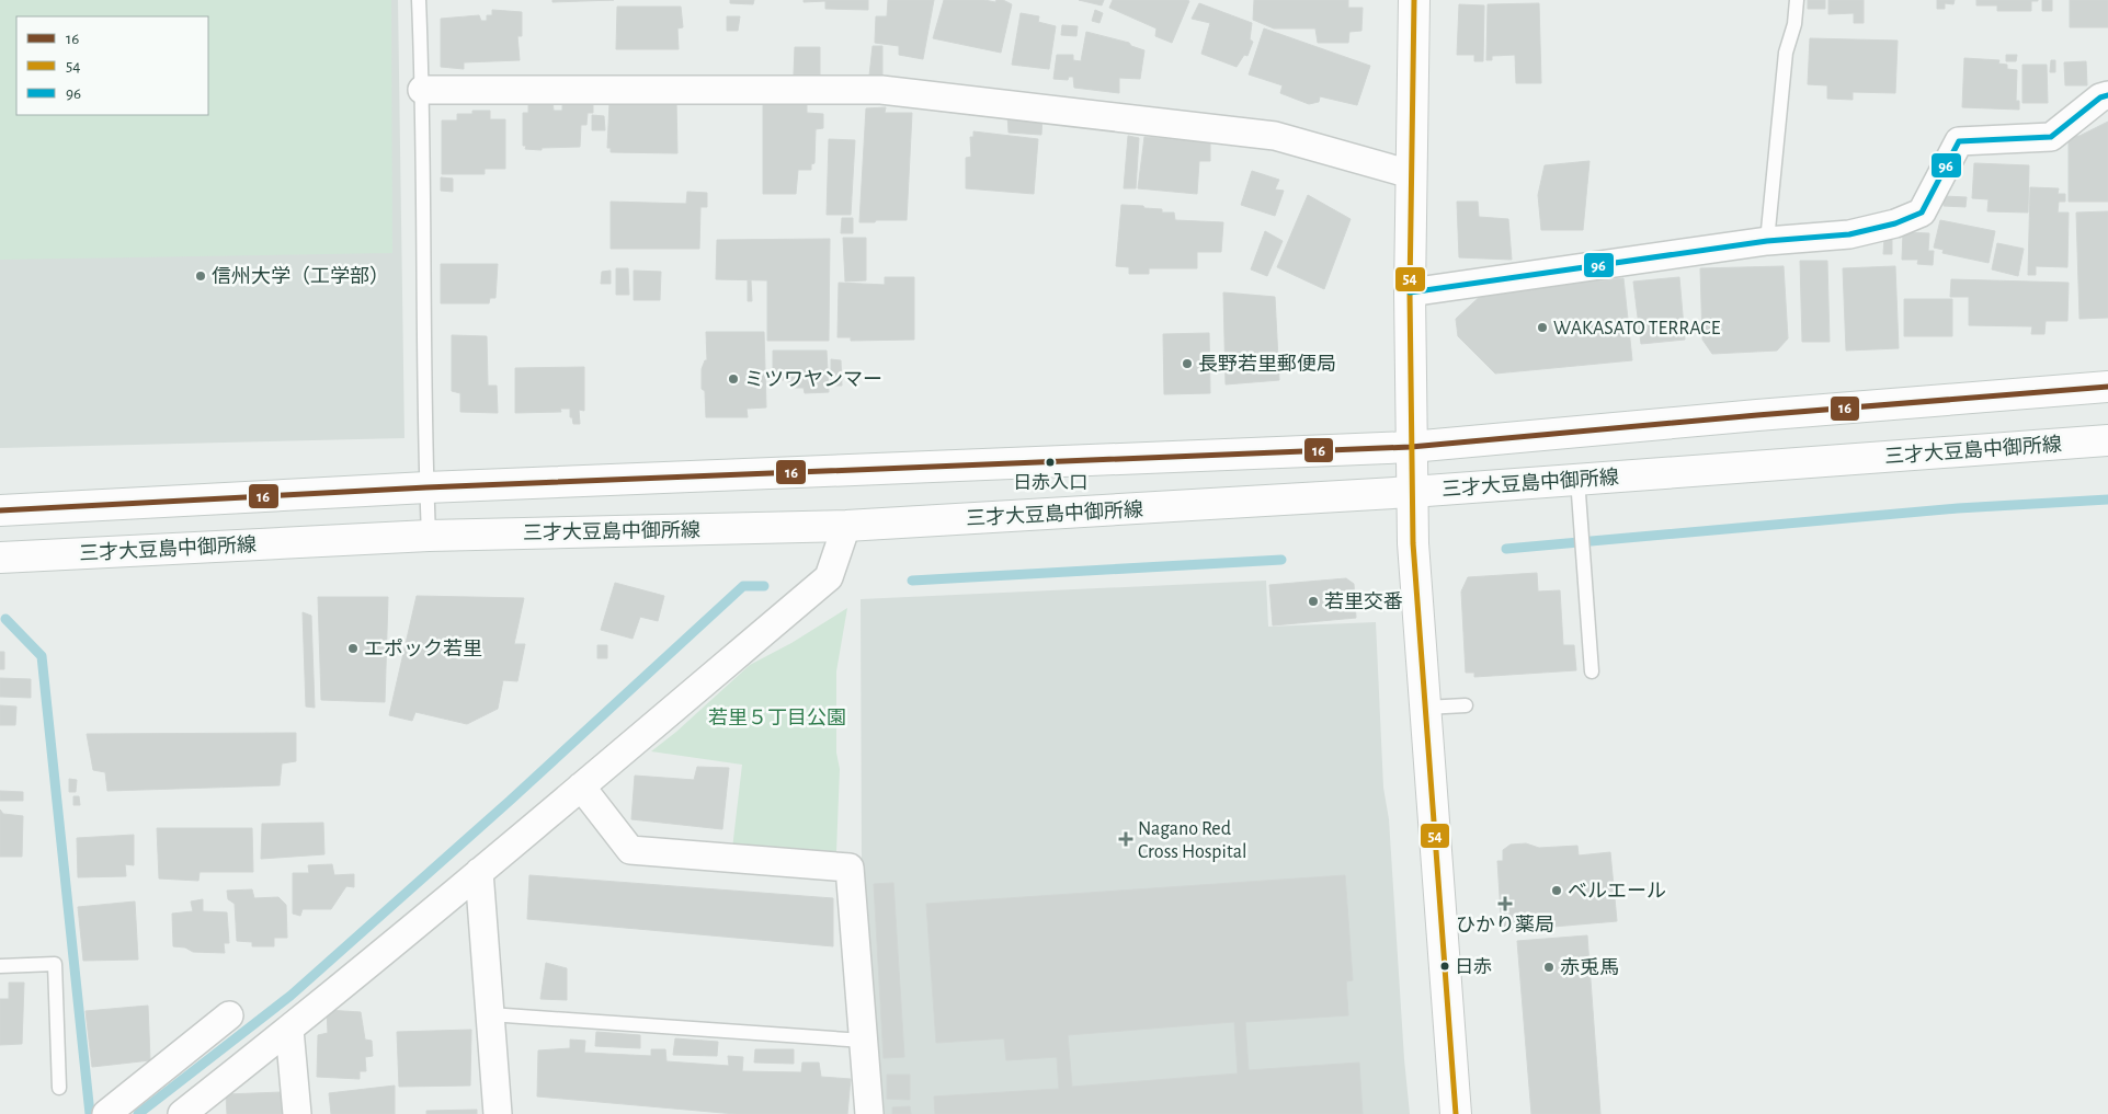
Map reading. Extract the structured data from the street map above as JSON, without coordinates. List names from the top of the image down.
{
  "streets": {
    "main road": ["三才大豆島中御所線"]
  },
  "parks": ["若里５丁目公園"],
  "places": {
    "other": [
      "信州大学（工学部）",
      "WAKASATO TERRACE",
      "長野若里郵便局",
      "ミツワヤンマー",
      "日赤入口",
      "若里交番",
      "エポック若里",
      "ベルエール",
      "日赤",
      "赤兎馬"
    ],
    "health": ["Nagano Red Cross Hospital", "ひかり薬局"]
  },
  "lines": ["transit line 54", "transit line 96", "transit line 16"],
  "legend": ["16", "54", "96"]
}
